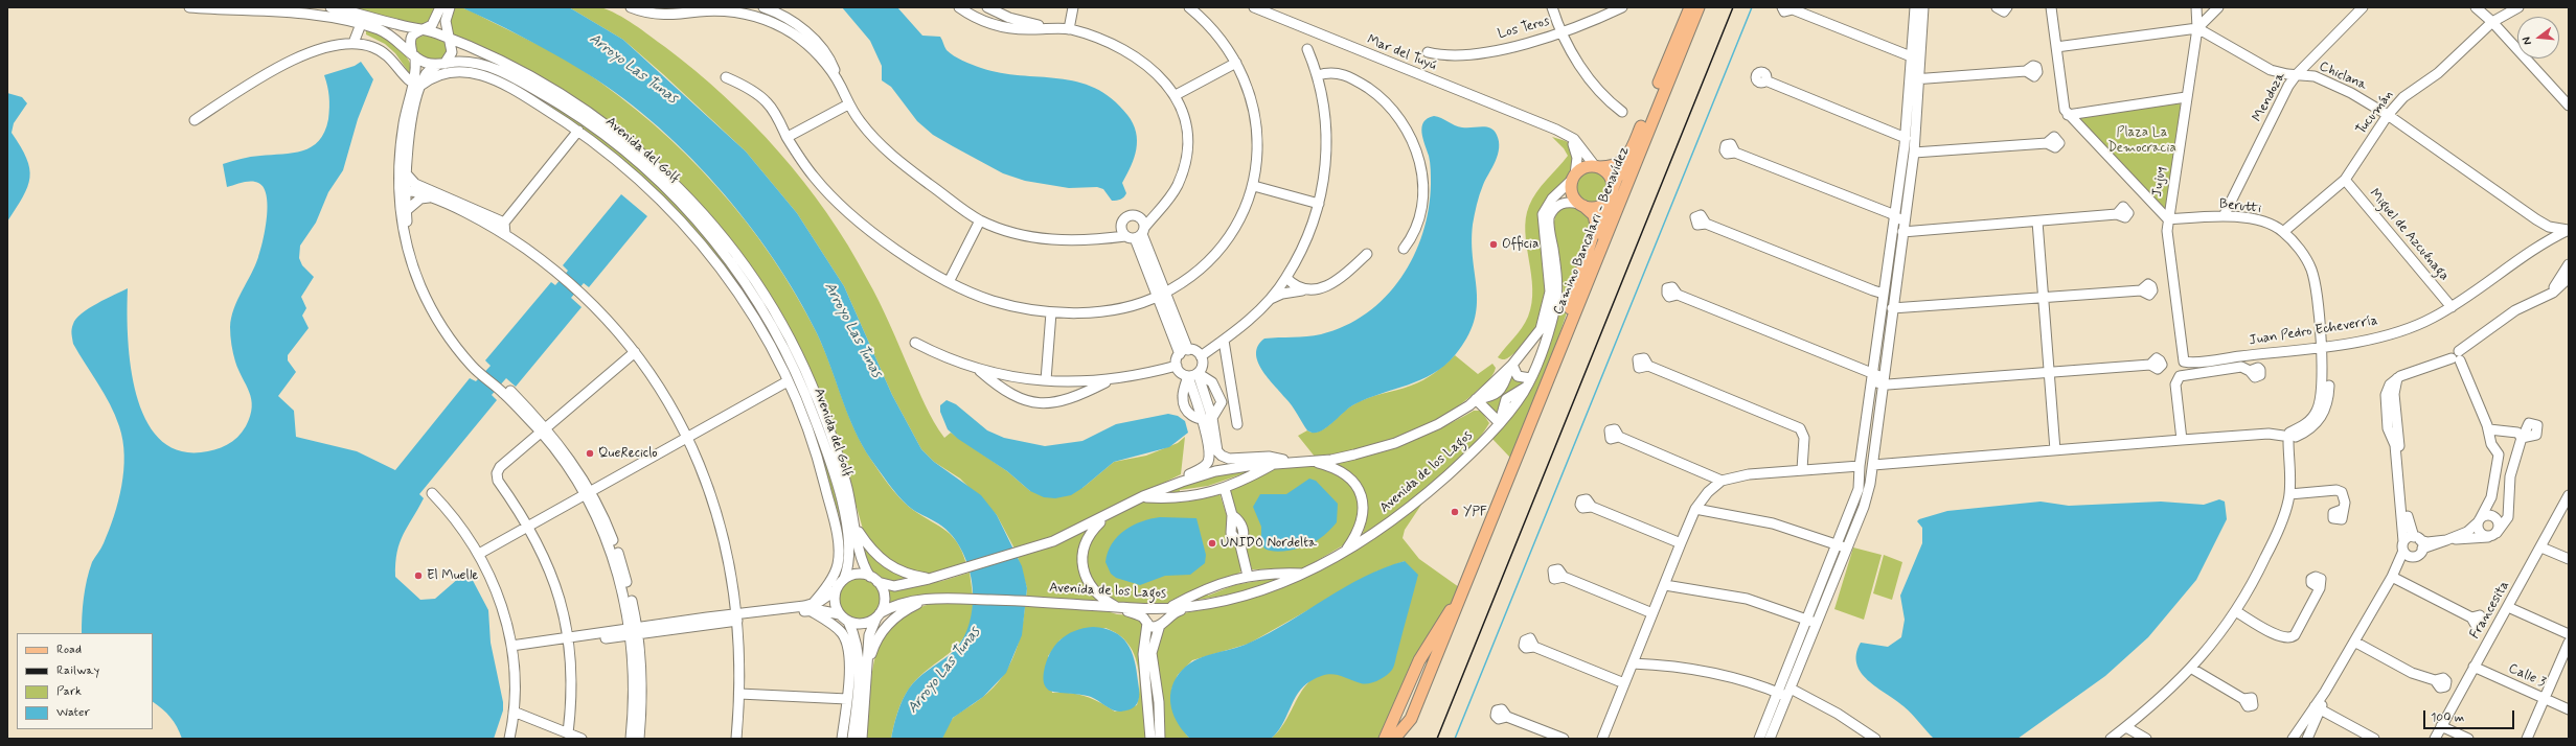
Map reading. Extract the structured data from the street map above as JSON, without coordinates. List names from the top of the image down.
{
  "streets": {
    "main road": ["Camino Bancalari - Benavídez"],
    "street": [
      "Los Teros",
      "Mar del Tuyú",
      "Chiclana",
      "Mendoza",
      "Tucumán",
      "Avenida del Golf",
      "Jujuy",
      "Berutti",
      "Miguel de Azcuénaga",
      "Juan Pedro Echeverría",
      "Avenida de los Lagos",
      "Francesita",
      "Calle 3"
    ]
  },
  "crossings": [
    ["Chiclana", "Mendoza"],
    ["Chiclana", "Tucumán"],
    ["Chiclana", "Jujuy"],
    ["Chiclana", "Juan Pedro Echeverría"],
    ["Mendoza", "Berutti"],
    ["Tucumán", "Berutti"],
    ["Tucumán", "Miguel de Azcuénaga"],
    ["Avenida del Golf", "Avenida de los Lagos"],
    ["Jujuy", "Berutti"],
    ["Jujuy", "Juan Pedro Echeverría"],
    ["Berutti", "Juan Pedro Echeverría"],
    ["Camino Bancalari - Benavídez", "Avenida de los Lagos"],
    ["Miguel de Azcuénaga", "Juan Pedro Echeverría"],
    ["Francesita", "Calle 3"]
  ],
  "water": ["Arroyo Las Tunas"],
  "parks": ["Plaza La Democracia"],
  "places": [
    "Officia",
    "QueReciclo",
    "YPF",
    "UNIDO Nordelta",
    "El Muelle"
  ],
  "legend": [
    "Road",
    "Railway",
    "Park",
    "Water"
  ],
  "scale_bar": "100 m",
  "north": "left"
}
